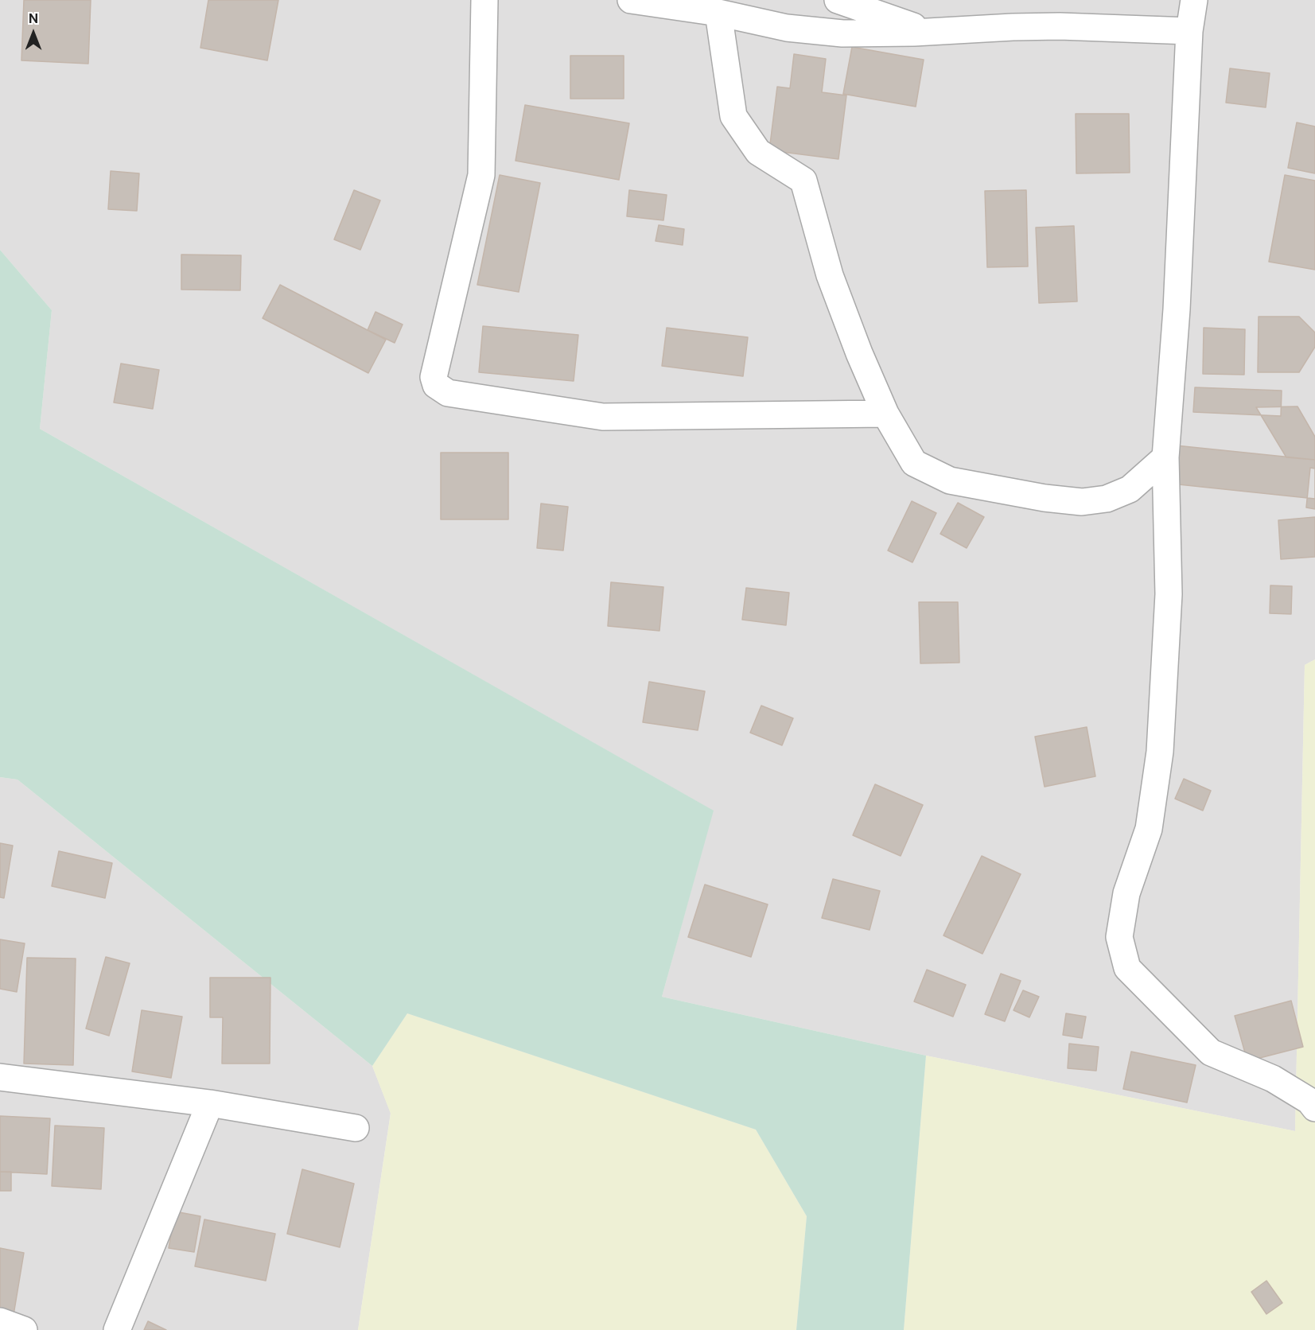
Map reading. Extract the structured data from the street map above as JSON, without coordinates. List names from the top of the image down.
{
  "north": "top"
}
